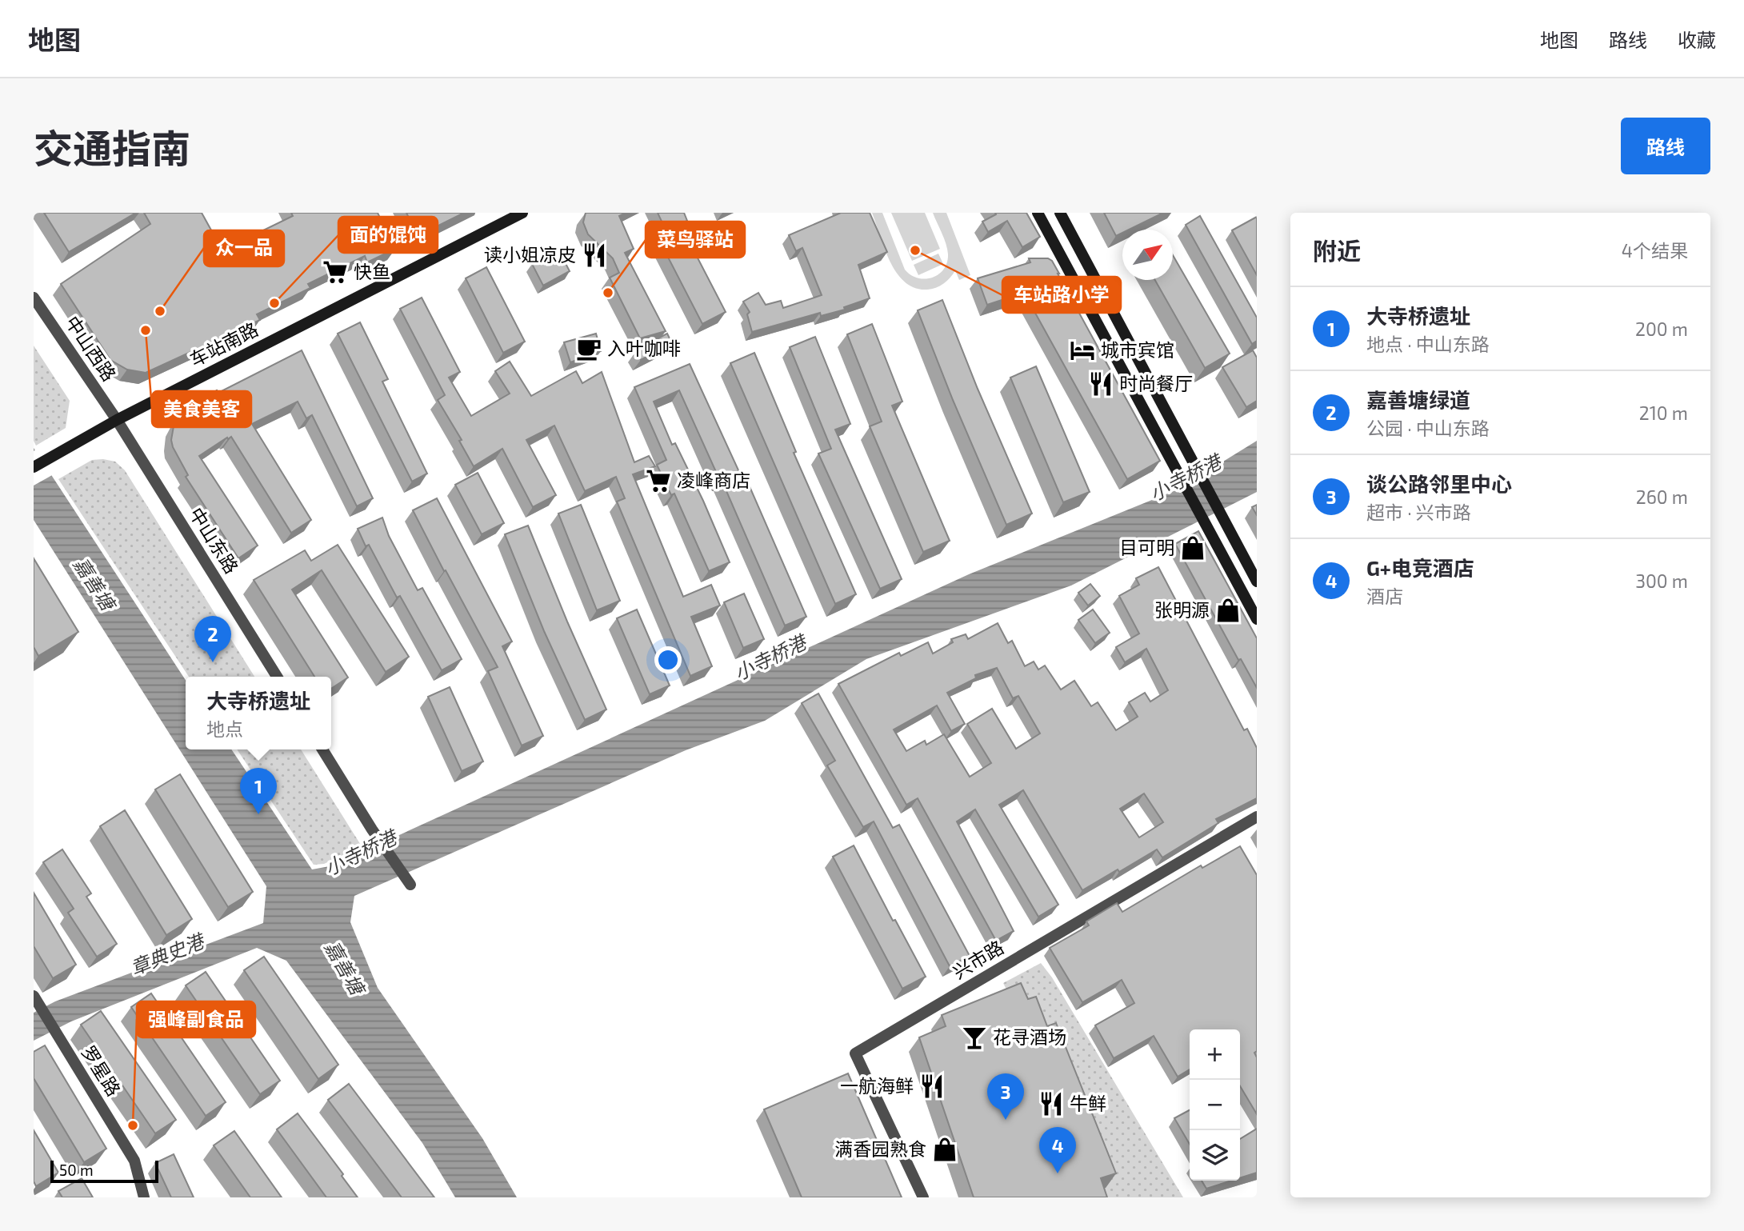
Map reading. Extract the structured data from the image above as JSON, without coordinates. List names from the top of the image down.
{
  "streets": {
    "main road": ["车站南路"],
    "street": [
      "中山西路",
      "中山东路",
      "兴市路",
      "罗星路"
    ]
  },
  "crossings": [
    ["车站南路", "中山西路"],
    ["车站南路", "中山东路"],
    ["中山西路", "中山东路"]
  ],
  "water": ["小寺桥港", "嘉善塘", "章典史港"],
  "places": {
    "other": [
      "车站路小学",
      "菜鸟驿站",
      "面的馄饨",
      "众一品",
      "美食美客",
      "强峰副食品"
    ],
    "restaurant": [
      "读小姐凉皮",
      "时尚餐厅",
      "一航海鲜",
      "牛鲜"
    ],
    "supermarket": ["快鱼", "凌峰商店"],
    "cafe": ["入叶咖啡"],
    "hotel": ["城市宾馆"],
    "shop": ["目可明", "张明源", "满香园熟食"],
    "bar": ["花寻酒场"]
  },
  "scale_bar": "50 m",
  "north": "top right",
  "page": {
    "header": "地图",
    "nav": ["地图", "路线", "收藏"],
    "title": "交通指南",
    "buttons": "路线",
    "heading": ["附近", "4个结果"],
    "list": [
      {
        "mark": "1",
        "name": "大寺桥遗址",
        "note": "地点 · 中山东路",
        "value": "200 m"
      },
      {
        "mark": "2",
        "name": "嘉善塘绿道",
        "note": "公园 · 中山东路",
        "value": "210 m"
      },
      {
        "mark": "3",
        "name": "谈公路邻里中心",
        "note": "超市 · 兴市路",
        "value": "260 m"
      },
      {
        "mark": "4",
        "name": "G+电竞酒店",
        "note": "酒店",
        "value": "300 m"
      }
    ],
    "pins": [
      "2",
      "1",
      "3",
      "4"
    ],
    "popup": ["大寺桥遗址", "地点"],
    "map_buttons": ["+", "−"],
    "scale": "50 m"
  }
}
